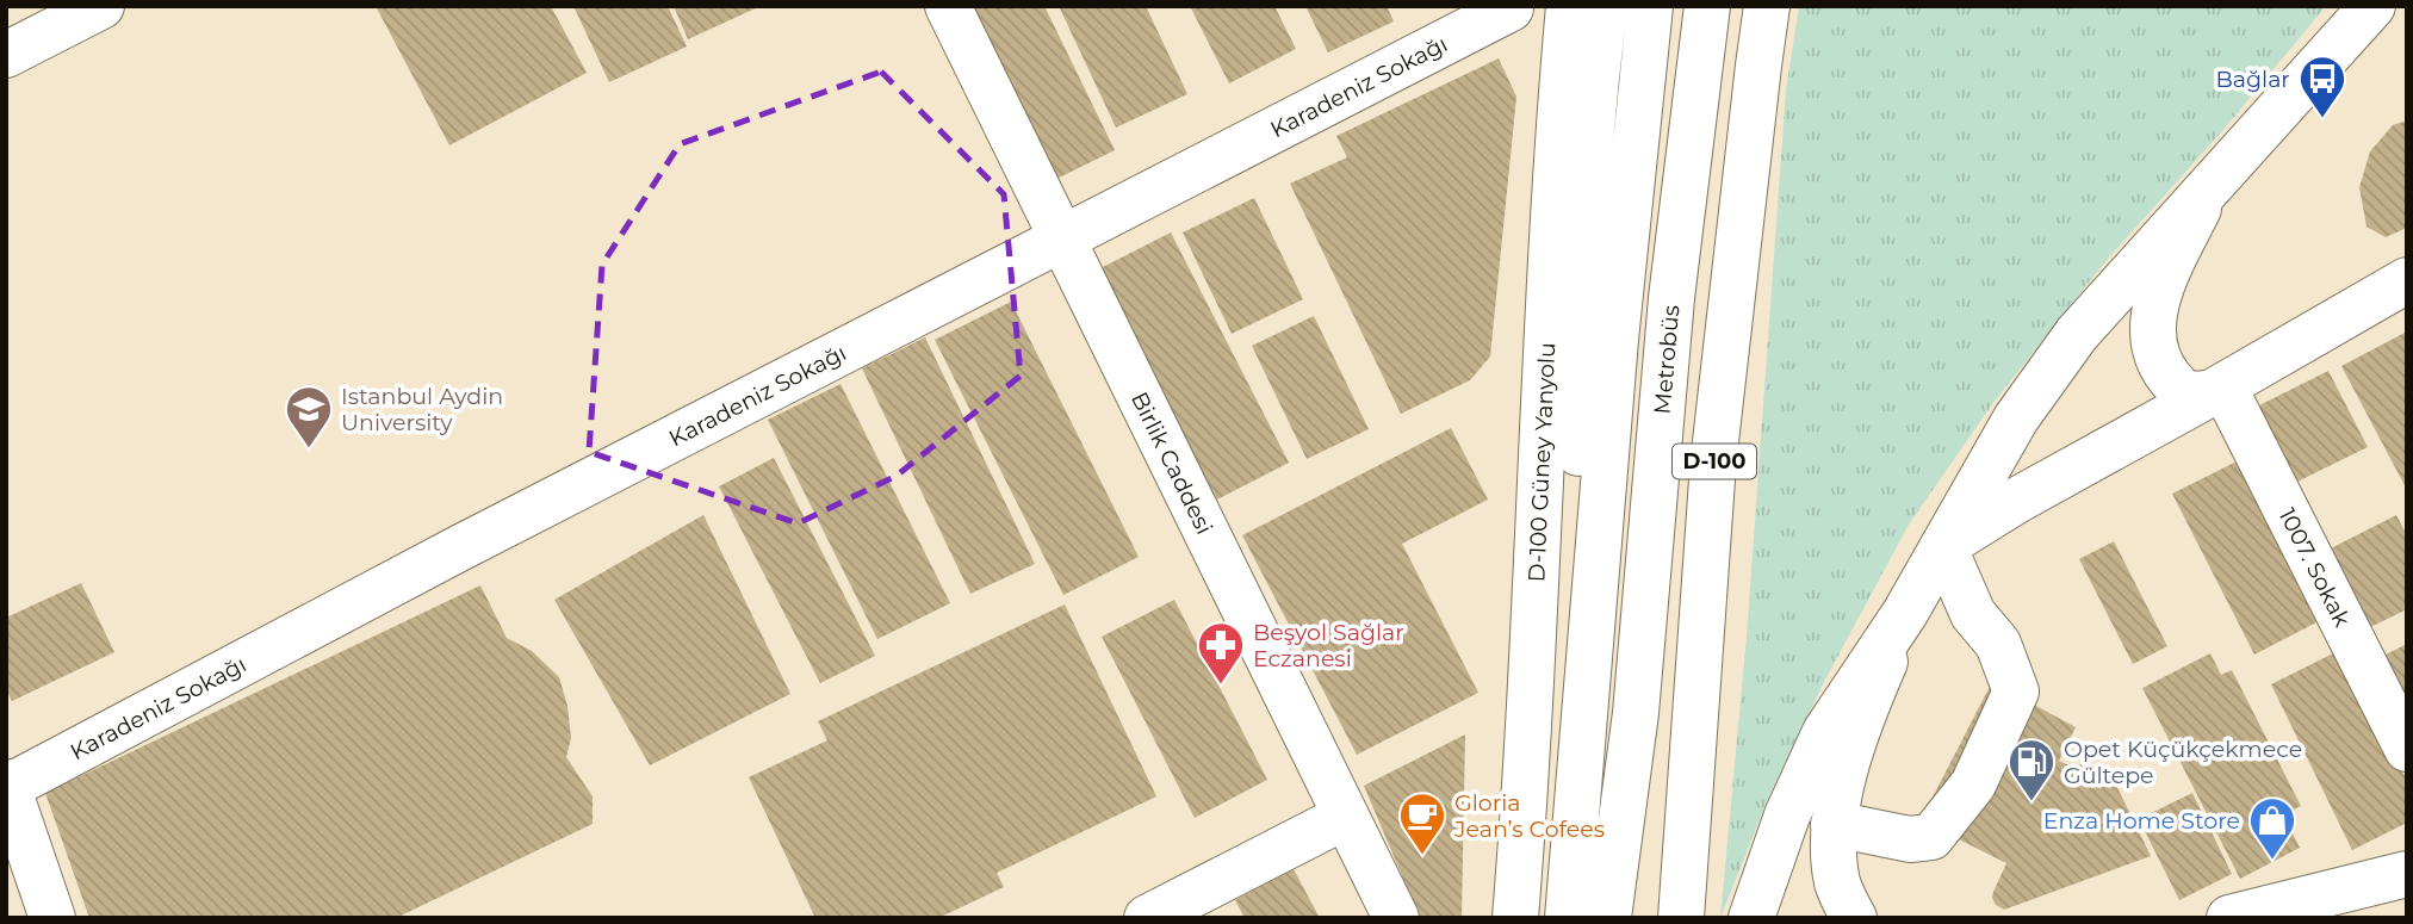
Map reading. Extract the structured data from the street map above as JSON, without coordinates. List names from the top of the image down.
{
  "streets": {
    "main road": [
      "Karadeniz Sokağı",
      "Metrobüs",
      "D-100 Güney Yanyolu",
      "D-100",
      "Birlik Caddesi",
      "1007. Sokak"
    ]
  },
  "crossings": [
    ["Karadeniz Sokağı", "Birlik Caddesi"]
  ],
  "places": {
    "bus stop": ["Bağlar"],
    "school or university": ["Istanbul Aydin University"],
    "pharmacy": ["Beşyol Sağlar Eczanesi"],
    "fuel station": ["Opet Küçükçekmece Gültepe"],
    "cafe": ["Gloria Jean’s Cofees"],
    "shop": ["Enza Home Store"]
  }
}
